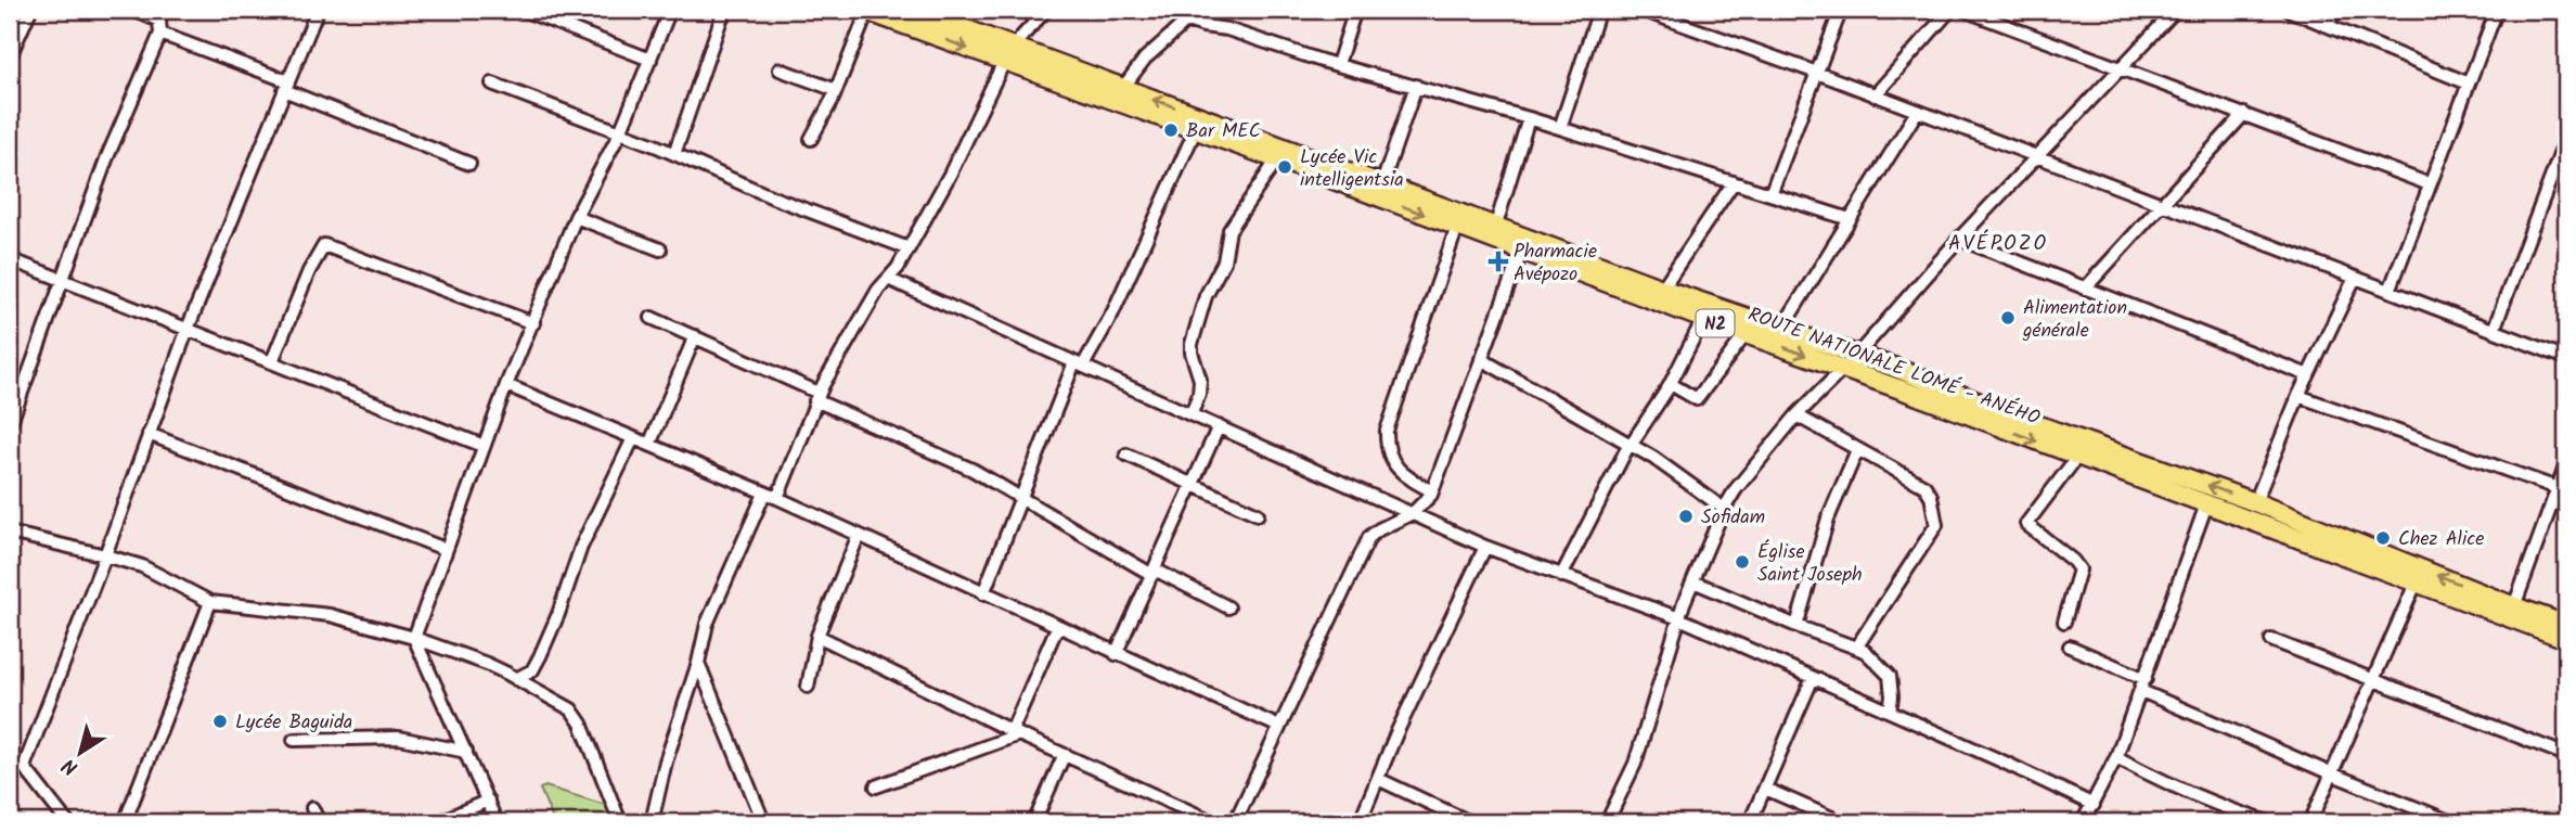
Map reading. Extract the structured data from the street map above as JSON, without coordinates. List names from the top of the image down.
{
  "streets": {
    "highway": ["N2", "ROUTE NATIONALE LOMÉ - ANÉHO"]
  },
  "districts": ["AVÉPOZO"],
  "places": {
    "other": [
      "Bar MEC",
      "Lycée Vic intelligentsia",
      "Alimentation générale",
      "Sofidam",
      "Chez Alice",
      "Église Saint Joseph",
      "Lycée Baguida"
    ],
    "health": ["Pharmacie Avépozo"]
  },
  "north": "bottom left"
}
